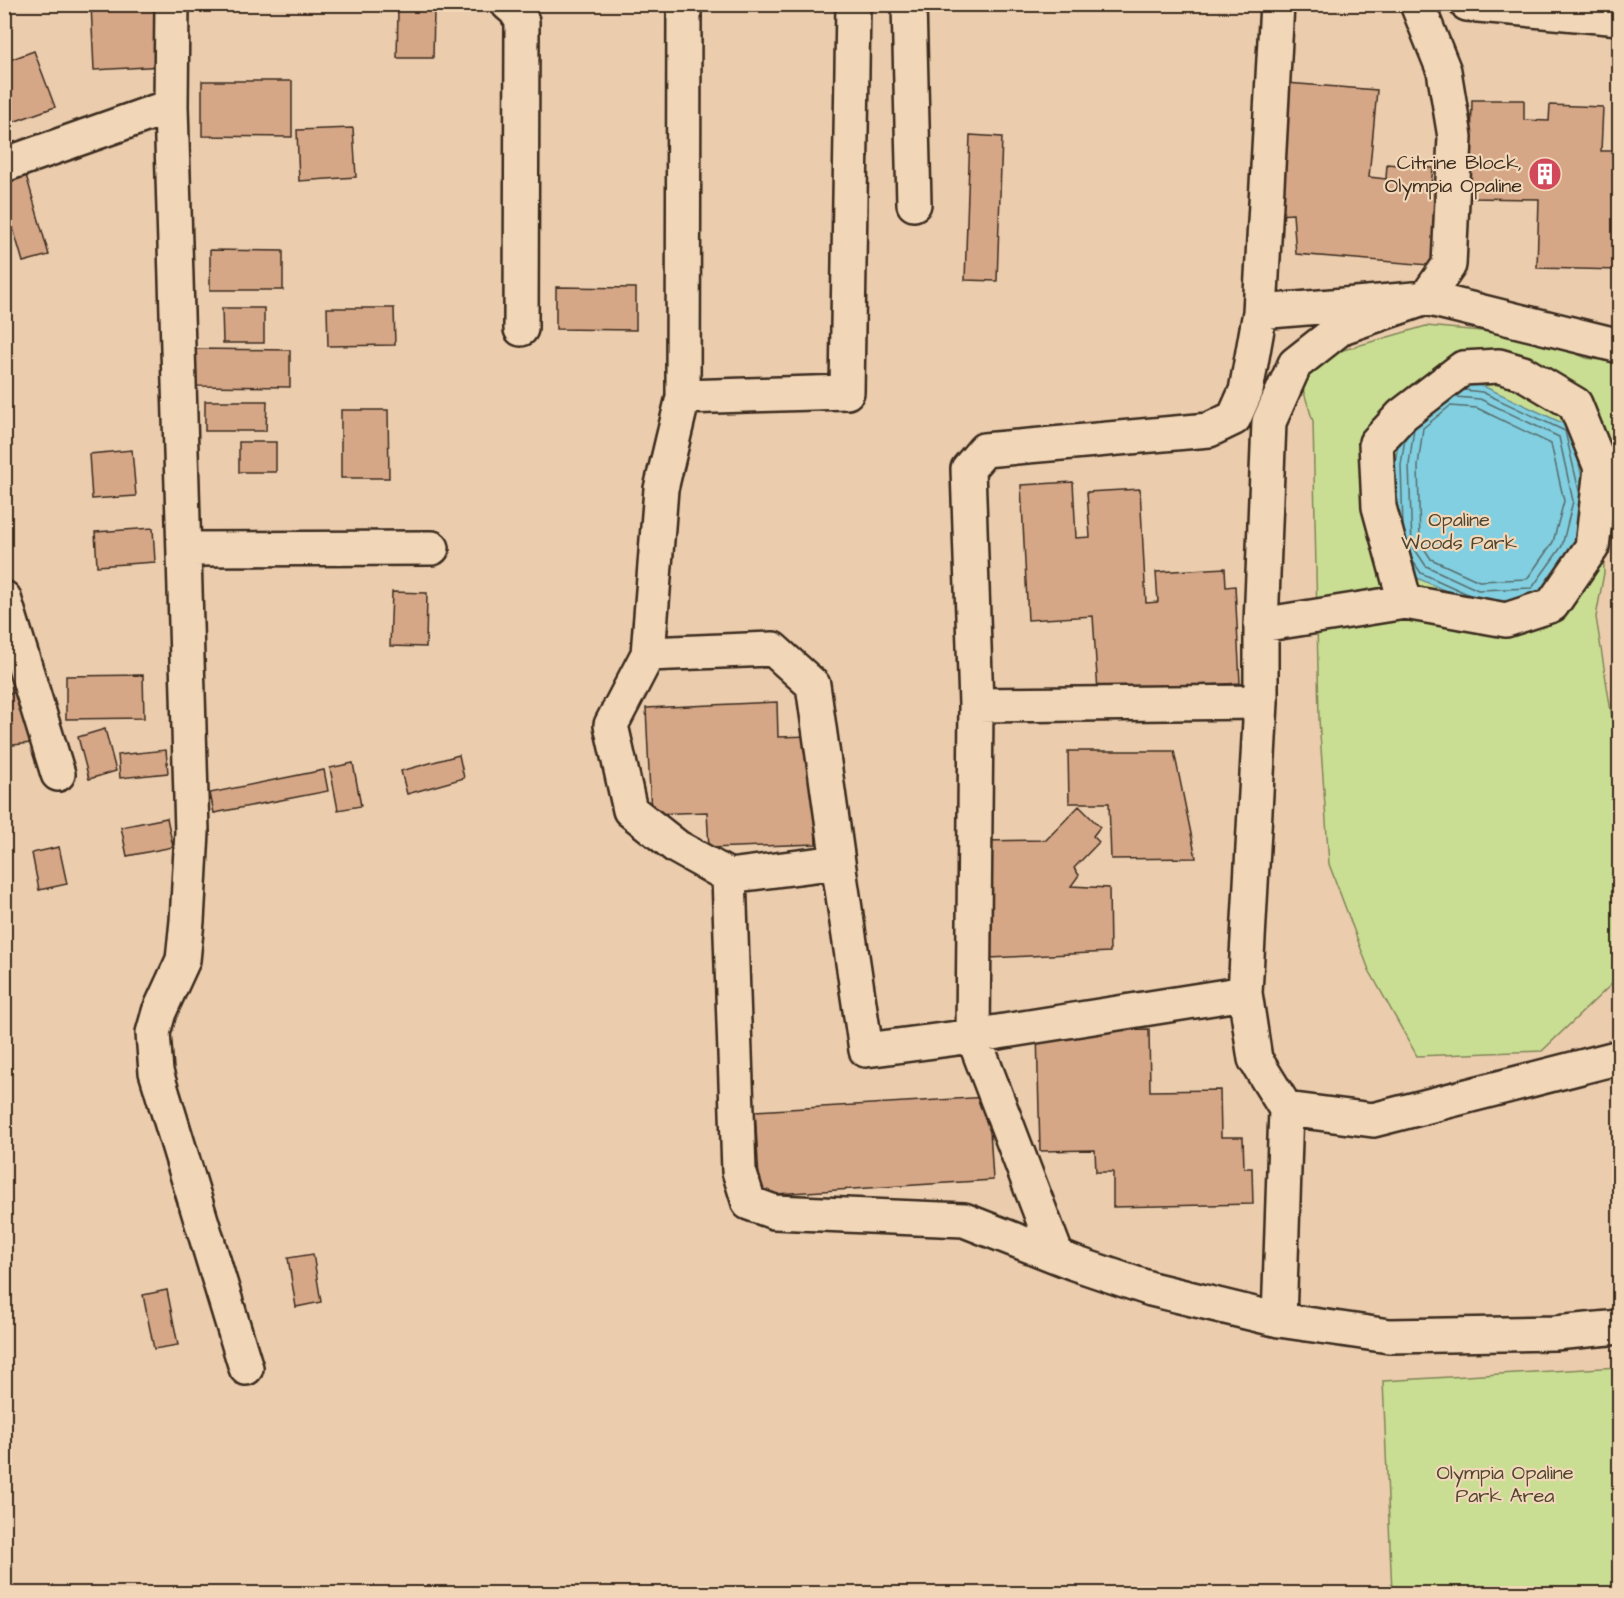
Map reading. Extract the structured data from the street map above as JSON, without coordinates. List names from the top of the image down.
{
  "parks": ["Opaline Woods Park", "Olympia Opaline Park Area"],
  "places": {
    "building": ["Citrine Block, Olympia Opaline"]
  }
}
